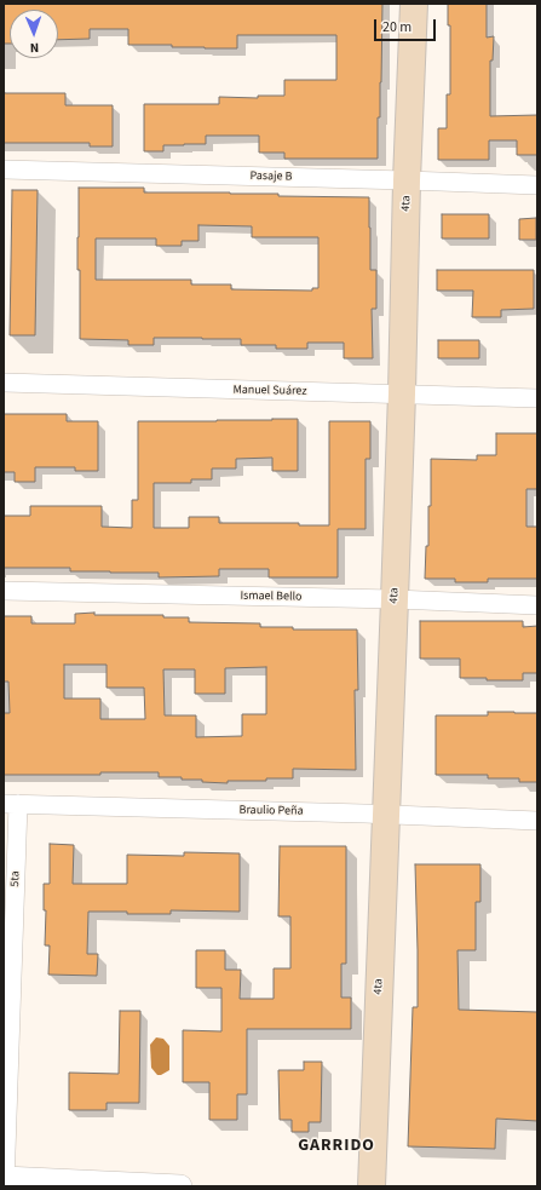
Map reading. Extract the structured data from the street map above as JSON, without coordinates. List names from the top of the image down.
{
  "streets": {
    "main road": ["4ta"],
    "street": [
      "Pasaje B",
      "Manuel Suárez",
      "Ismael Bello",
      "Braulio Peña",
      "5ta"
    ]
  },
  "crossings": [
    ["Pasaje B", "4ta"],
    ["4ta", "Manuel Suárez"],
    ["4ta", "Ismael Bello"],
    ["4ta", "Braulio Peña"],
    ["Braulio Peña", "5ta"]
  ],
  "districts": ["GARRIDO"],
  "scale_bar": "20 m",
  "north": "bottom"
}
